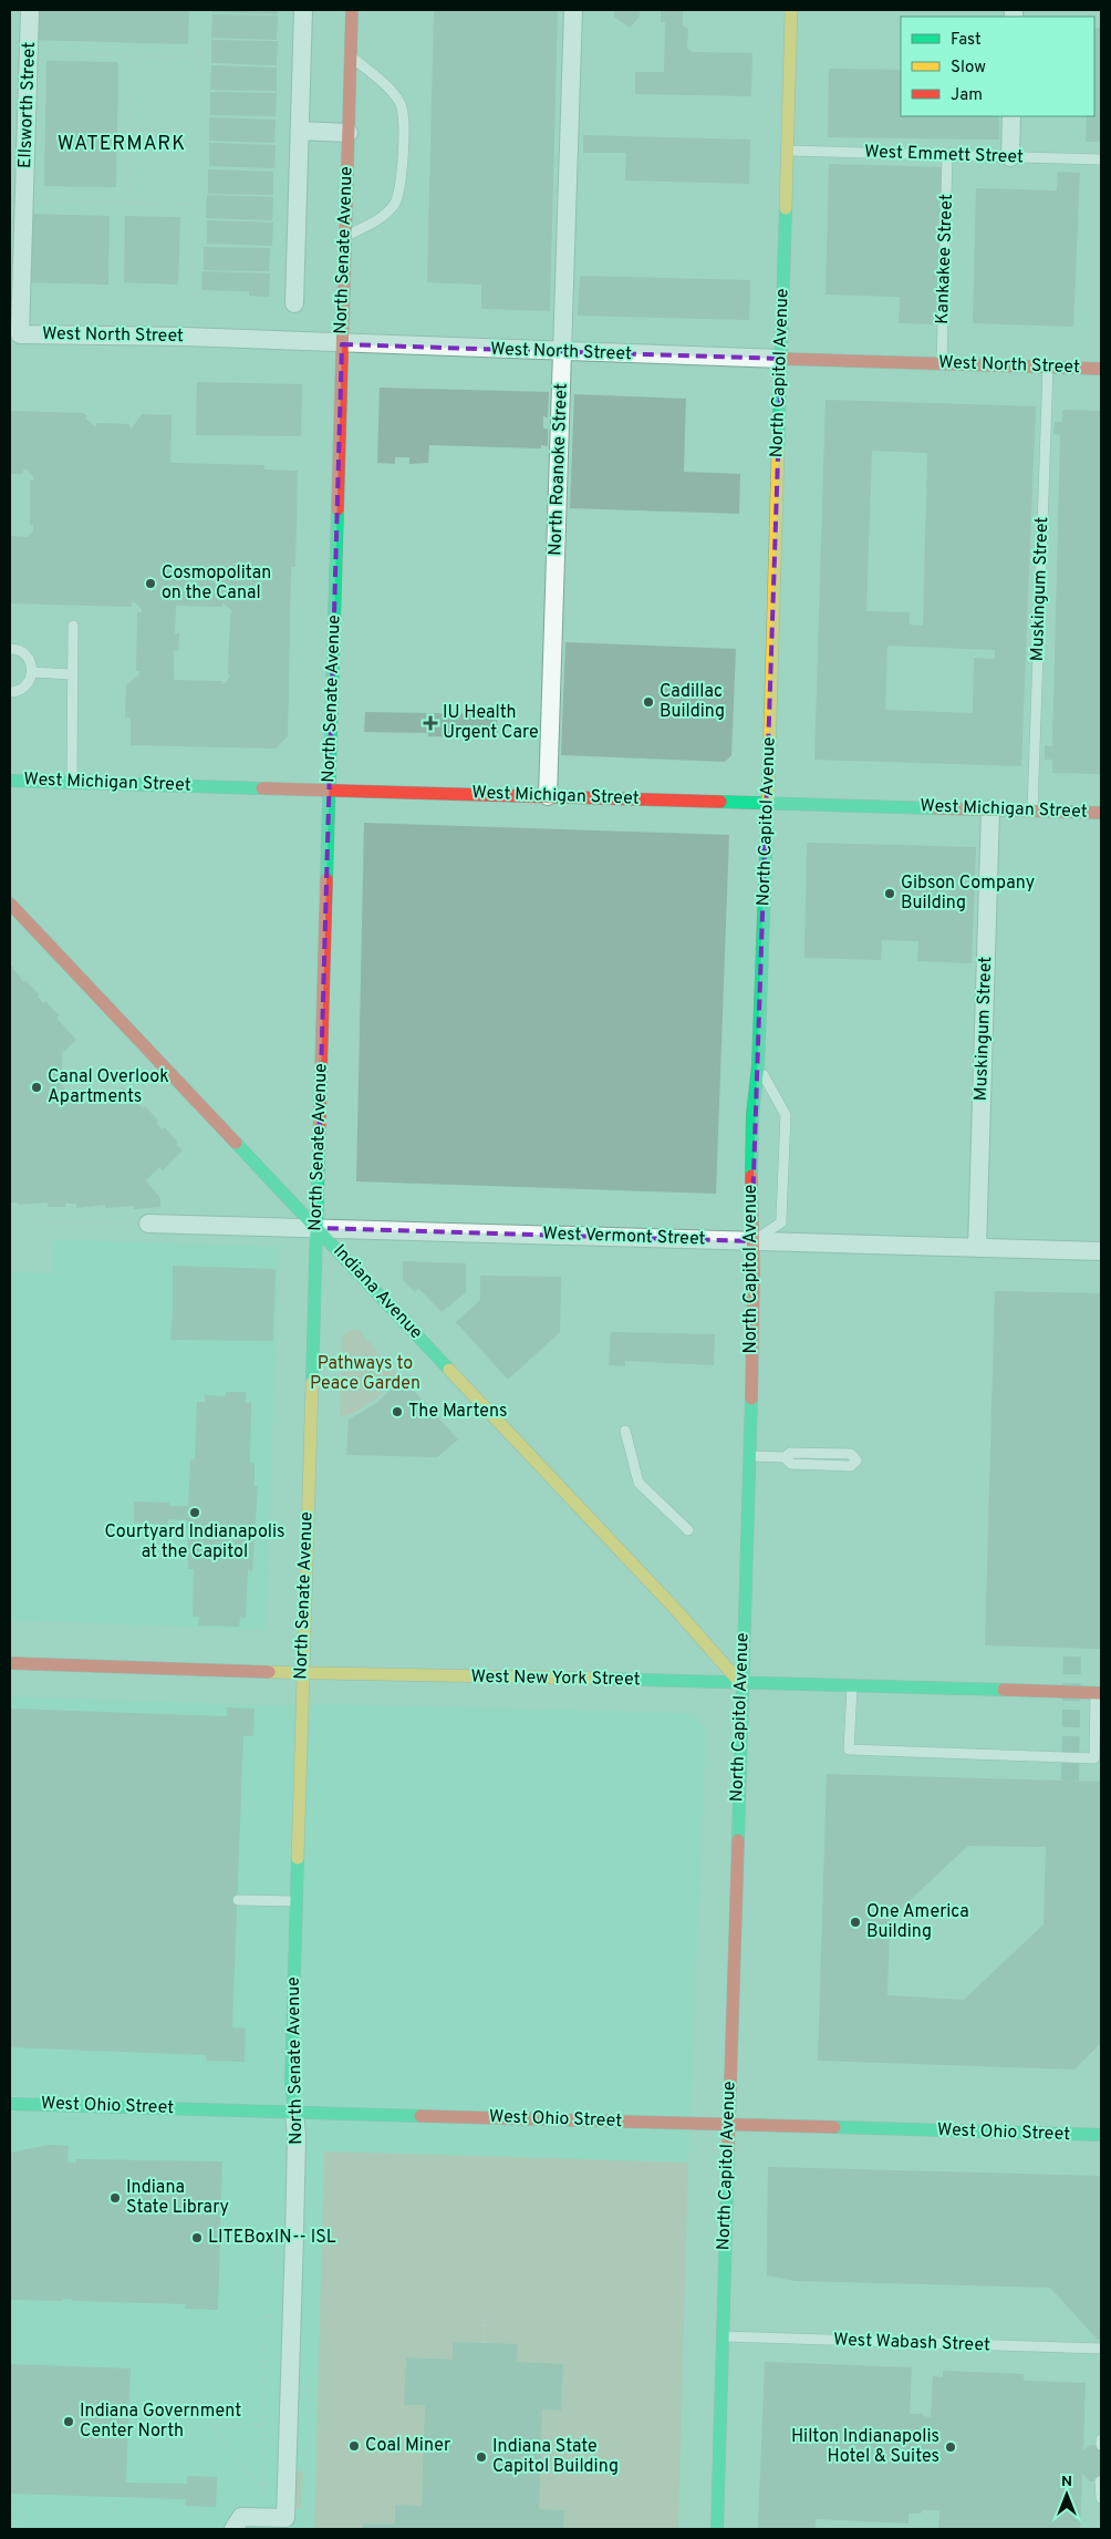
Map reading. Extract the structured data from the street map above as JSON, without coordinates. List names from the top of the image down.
{
  "streets": {
    "main road": [
      "North Senate Avenue",
      "West North Street",
      "North Capitol Avenue",
      "West Michigan Street",
      "Indiana Avenue",
      "West New York Street",
      "West Ohio Street"
    ],
    "street": [
      "Ellsworth Street",
      "North Roanoke Street",
      "Muskingum Street",
      "West Vermont Street"
    ],
    "lane": ["West Emmett Street", "Kankakee Street", "West Wabash Street"]
  },
  "crossings": [
    ["Ellsworth Street", "West North Street"],
    ["West Emmett Street", "Kankakee Street"],
    ["West Emmett Street", "North Capitol Avenue"],
    ["North Senate Avenue", "West North Street"],
    ["North Senate Avenue", "West Michigan Street"],
    ["North Senate Avenue", "West Vermont Street"],
    ["North Senate Avenue", "Indiana Avenue"],
    ["North Senate Avenue", "West New York Street"],
    ["North Senate Avenue", "West Ohio Street"],
    ["Kankakee Street", "West North Street"],
    ["West North Street", "North Capitol Avenue"],
    ["West North Street", "North Roanoke Street"],
    ["West North Street", "Muskingum Street"],
    ["North Capitol Avenue", "West Michigan Street"],
    ["North Capitol Avenue", "West Vermont Street"],
    ["North Capitol Avenue", "Indiana Avenue"],
    ["North Capitol Avenue", "West New York Street"],
    ["North Capitol Avenue", "West Ohio Street"],
    ["North Capitol Avenue", "West Wabash Street"],
    ["North Roanoke Street", "West Michigan Street"],
    ["Muskingum Street", "West Michigan Street"],
    ["Muskingum Street", "West Vermont Street"],
    ["West Vermont Street", "Indiana Avenue"],
    ["Indiana Avenue", "West New York Street"]
  ],
  "districts": ["WATERMARK"],
  "parks": ["Pathways to Peace Garden"],
  "places": {
    "other": [
      "Cosmopolitan on the Canal",
      "Cadillac Building",
      "Gibson Company Building",
      "Canal Overlook Apartments",
      "The Martens",
      "Courtyard Indianapolis at the Capitol",
      "One America Building",
      "Indiana State Library",
      "LITEBoxIN-- ISL",
      "Indiana Government Center North",
      "Coal Miner",
      "Hilton Indianapolis Hotel & Suites",
      "Indiana State Capitol Building"
    ],
    "health": ["IU Health Urgent Care"]
  },
  "legend": ["Fast", "Slow", "Jam"],
  "north": "top"
}
